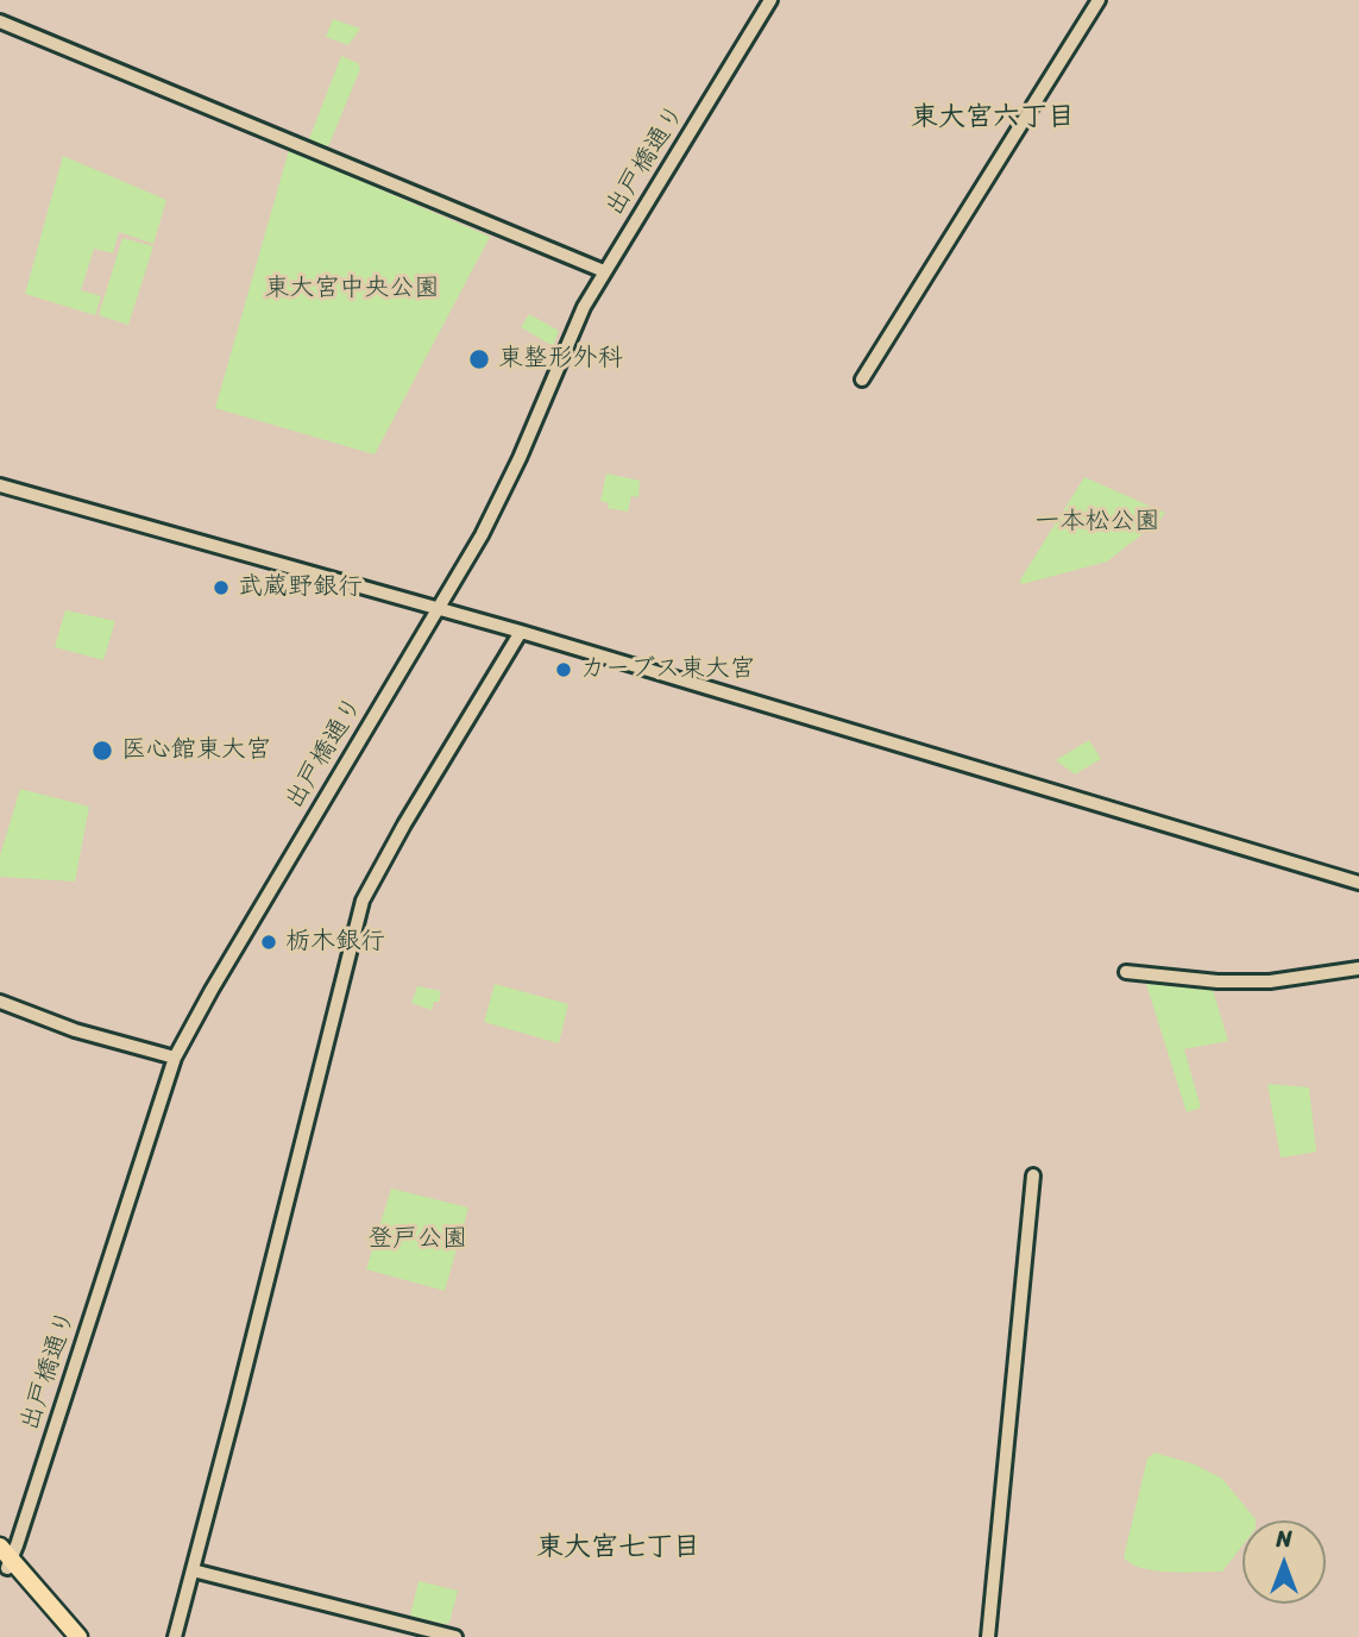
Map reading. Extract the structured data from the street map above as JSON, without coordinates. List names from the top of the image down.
{
  "streets": {
    "street": ["出戸橋通り"]
  },
  "districts": ["東大宮六丁目", "東大宮七丁目"],
  "parks": ["東大宮中央公園", "一本松公園", "登戸公園"],
  "places": [
    "東整形外科",
    "武蔵野銀行",
    "カーブス東大宮",
    "医心館東大宮",
    "栃木銀行"
  ],
  "north": "top"
}
